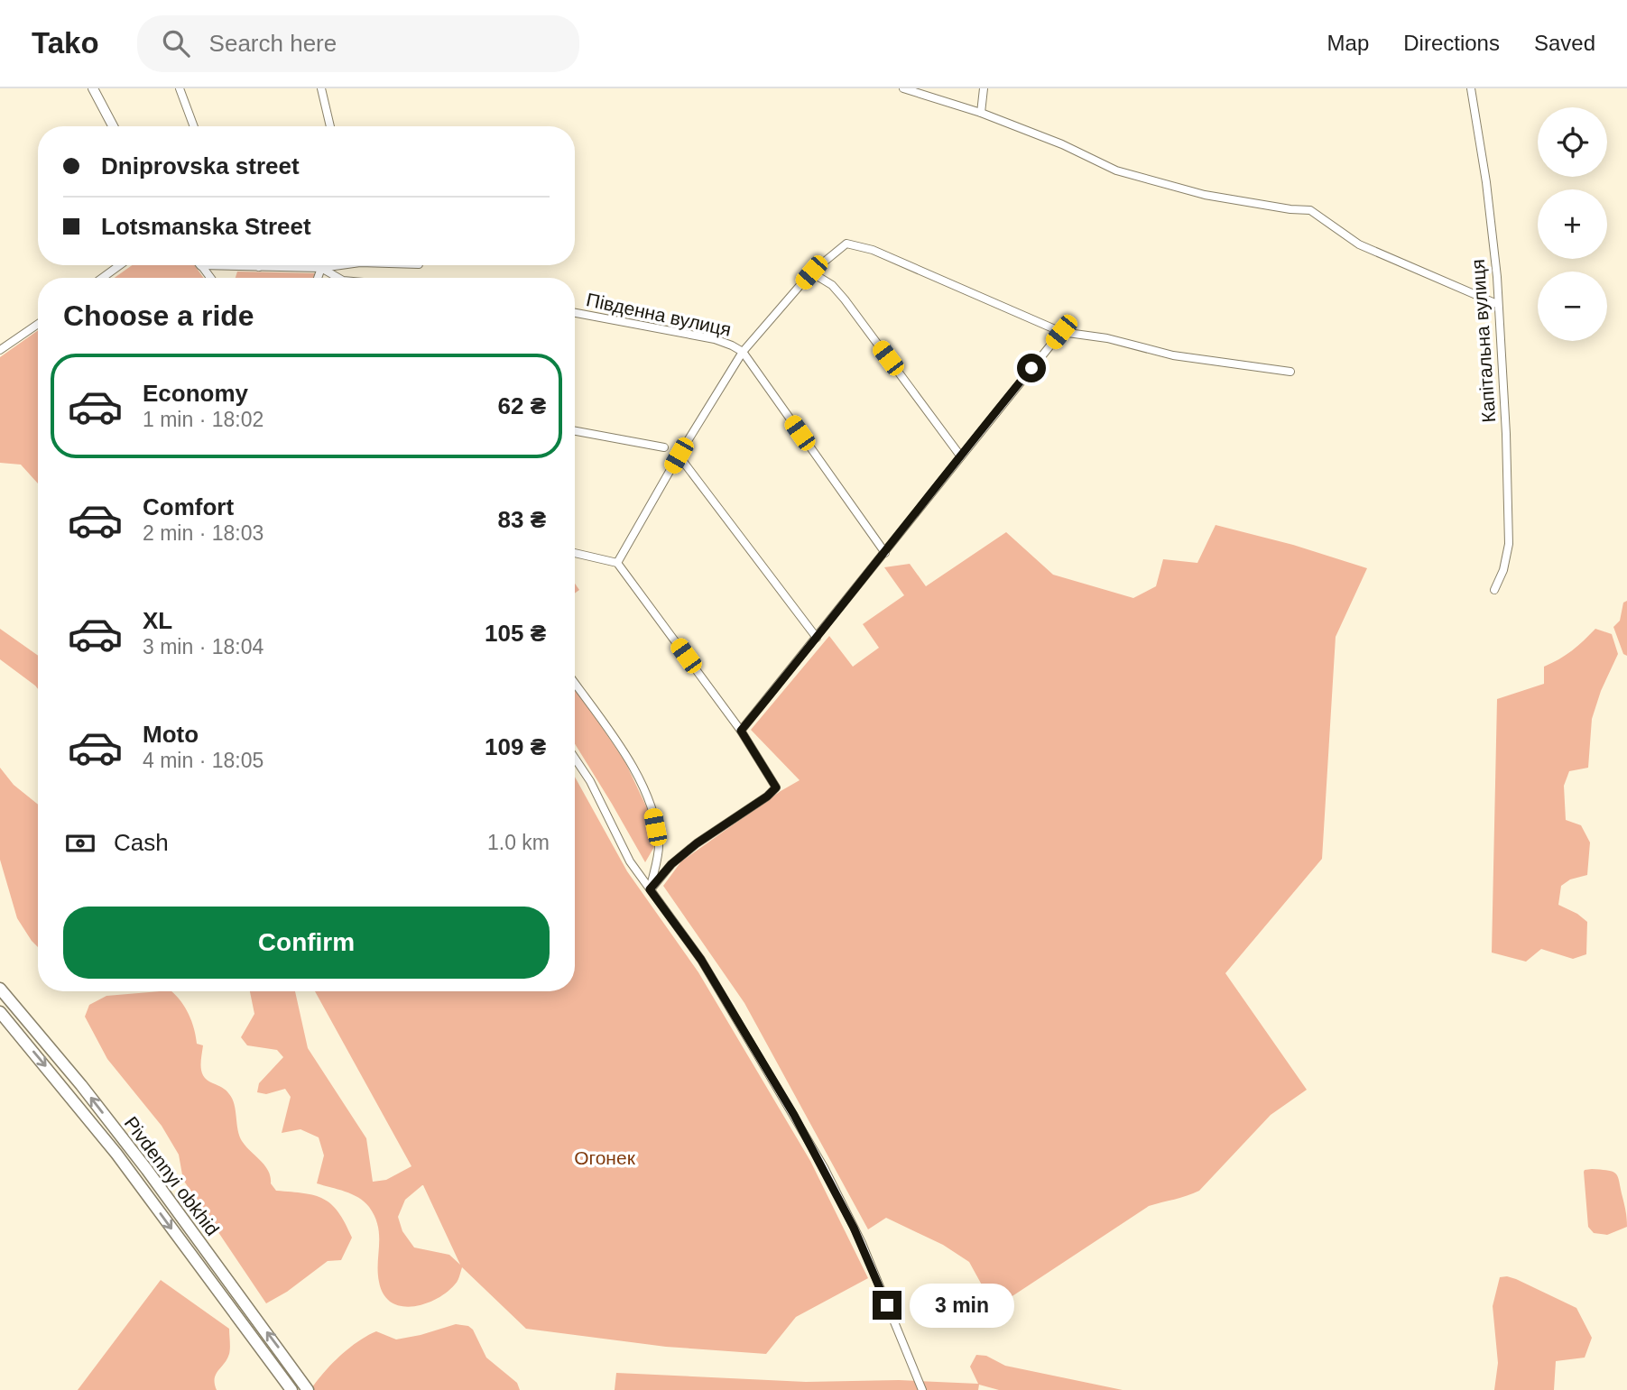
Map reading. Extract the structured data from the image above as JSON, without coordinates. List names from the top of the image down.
{
  "streets": {
    "main road": ["Pivdennyi obkhid"],
    "street": ["Південна вулиця", "Капітальна вулиця"]
  },
  "parks": ["Огонек"],
  "page": {
    "header": "Tako",
    "search": "Search here",
    "nav": ["Map", "Directions", "Saved"],
    "map_buttons": ["+", "−"],
    "banner": ["Dniprovska street", "Lotsmanska Street"],
    "heading": "Choose a ride",
    "list": [
      {
        "name": "Economy",
        "note": "1 min · 18:02",
        "value": "62 ₴"
      },
      {
        "name": "Comfort",
        "note": "2 min · 18:03",
        "value": "83 ₴"
      },
      {
        "name": "XL",
        "note": "3 min · 18:04",
        "value": "105 ₴"
      },
      {
        "name": "Moto",
        "note": "4 min · 18:05",
        "value": "109 ₴"
      }
    ],
    "pay": ["Cash", "1.0 km"],
    "buttons": "Confirm",
    "bubble": "3 min"
  }
}
